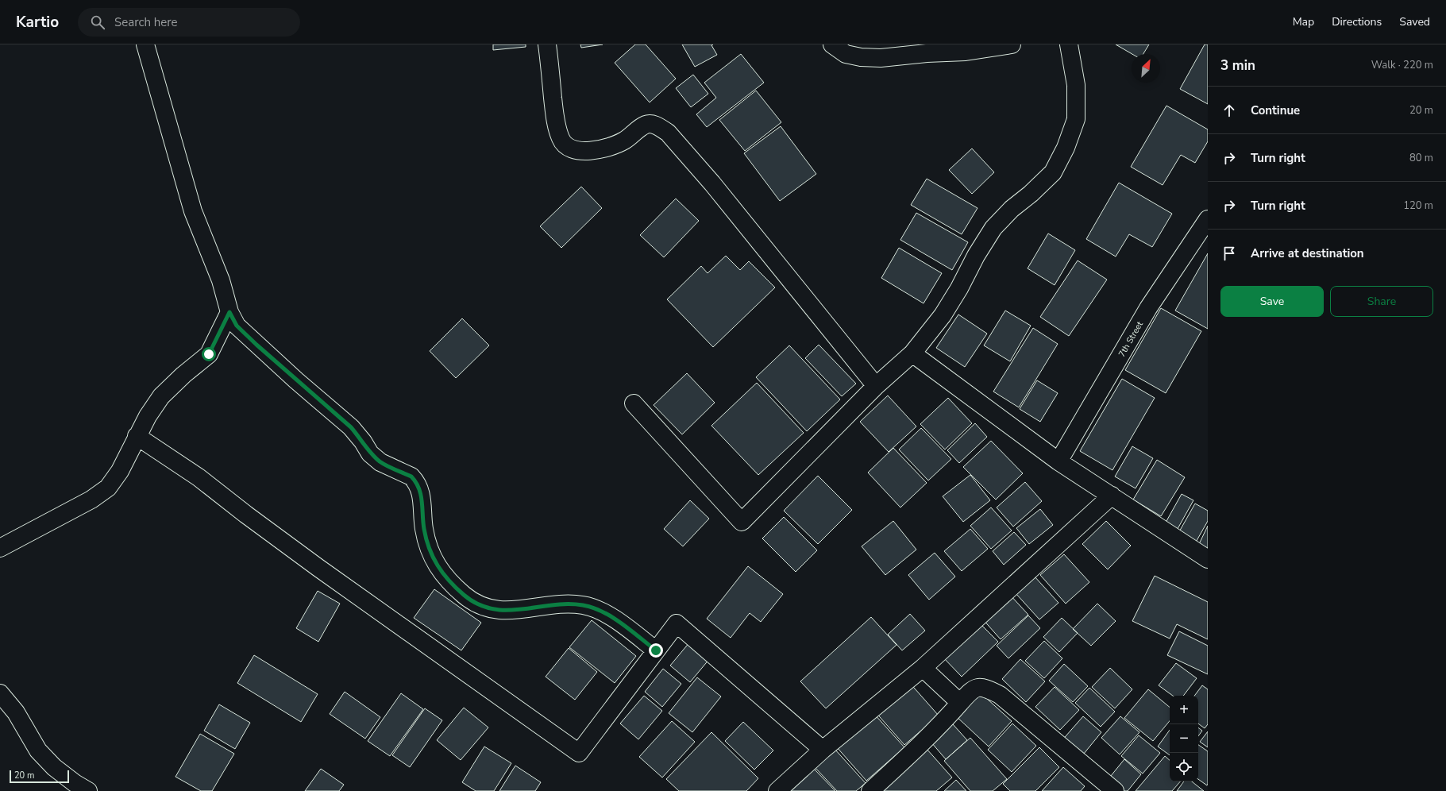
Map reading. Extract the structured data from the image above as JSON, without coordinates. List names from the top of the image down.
{
  "streets": {
    "street": ["7th Street"]
  },
  "scale_bar": "20 m",
  "north": "top right",
  "page": {
    "header": "Kartio",
    "search": "Search here",
    "nav": ["Map", "Directions", "Saved"],
    "heading": ["3 min", "Walk · 220 m"],
    "list": [
      ["Continue", "20 m"],
      ["Turn right", "80 m"],
      ["Turn right", "120 m"],
      "Arrive at destination"
    ],
    "buttons": ["Save", "Share"],
    "map_buttons": ["+", "−"],
    "scale": "20 m"
  }
}
